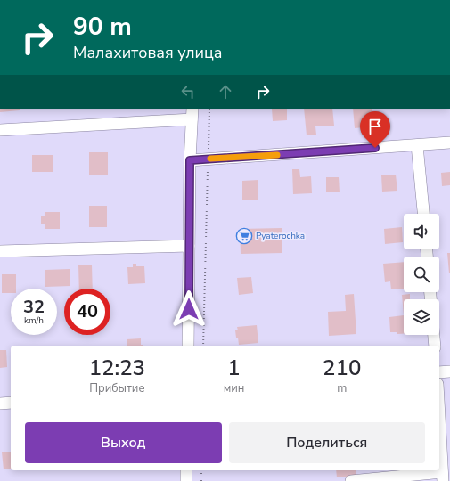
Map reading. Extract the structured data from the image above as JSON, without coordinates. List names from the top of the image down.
{
  "places": {
    "supermarket": ["Pyaterochka"]
  },
  "page": {
    "turn": ["90 m", "Малахитовая улица"],
    "speed": "32 km/h",
    "limit": "40",
    "eta": [
      "12:23",
      "Прибытие",
      "1",
      "мин",
      "210",
      "m"
    ],
    "buttons": ["Выход", "Поделиться"]
  }
}
